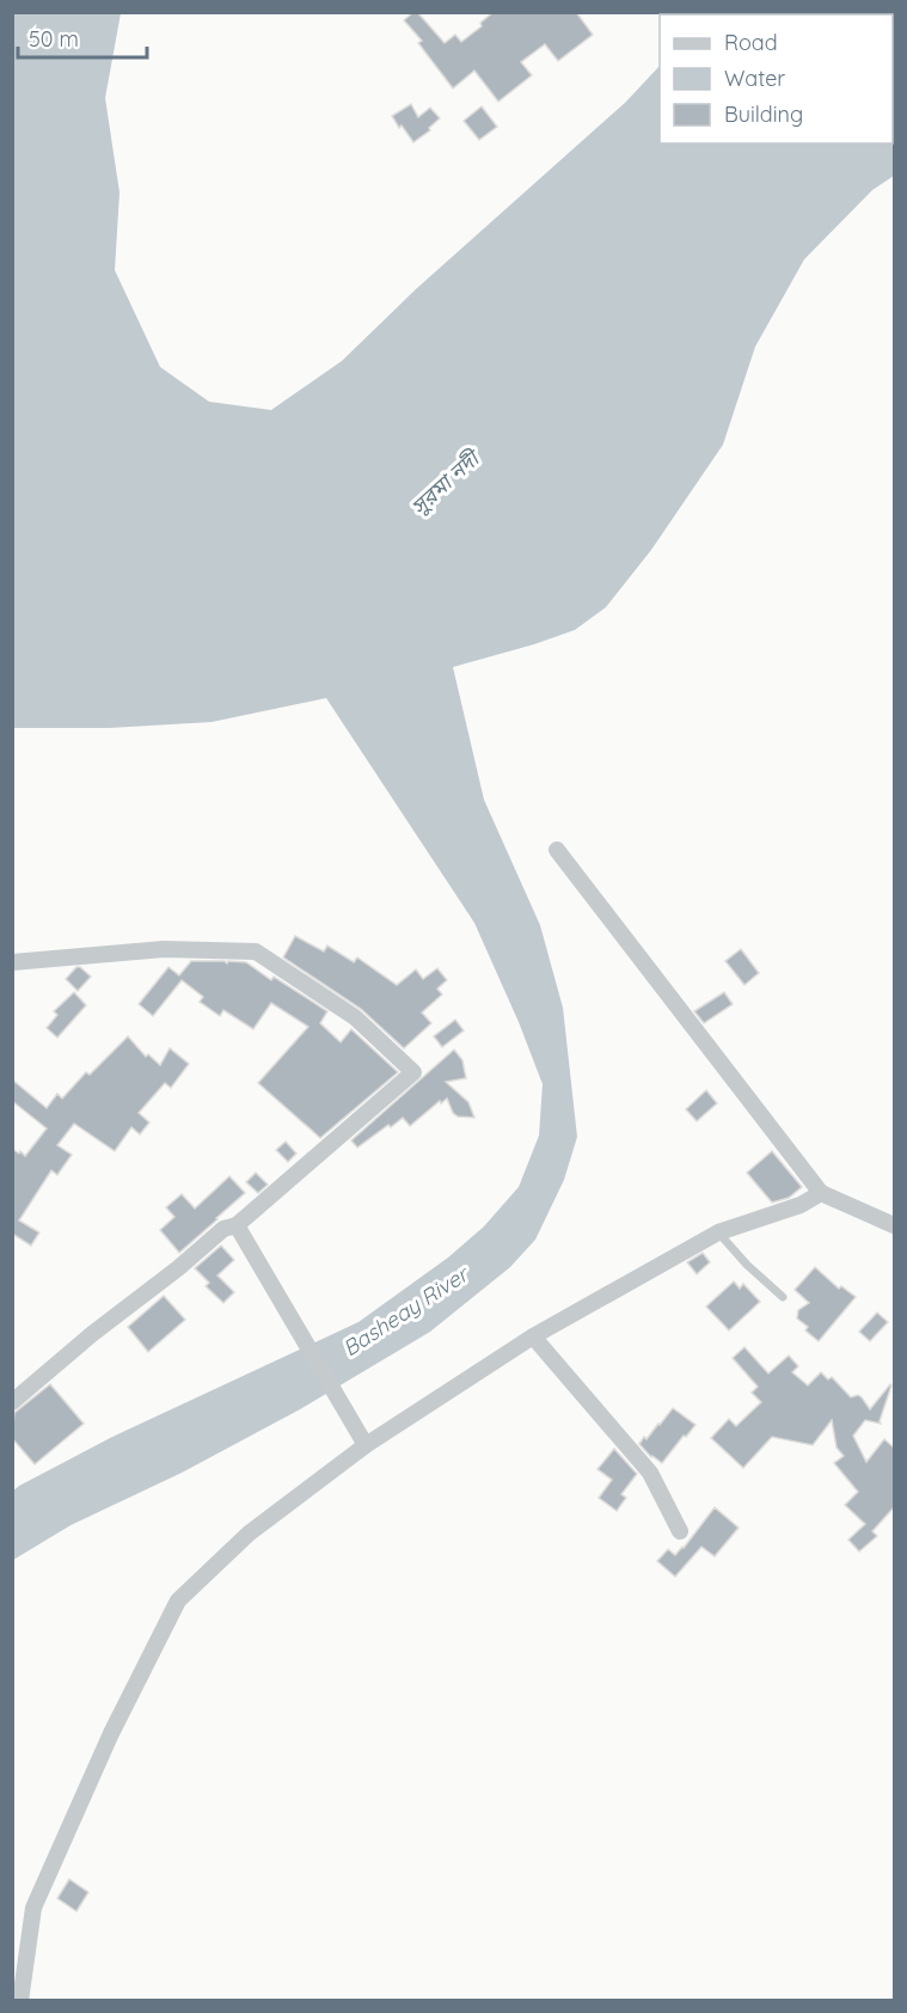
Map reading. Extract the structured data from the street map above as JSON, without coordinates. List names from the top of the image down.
{
  "water": ["সুরমা নদী", "Basheay River"],
  "legend": ["Road", "Water", "Building"],
  "scale_bar": "50 m"
}
